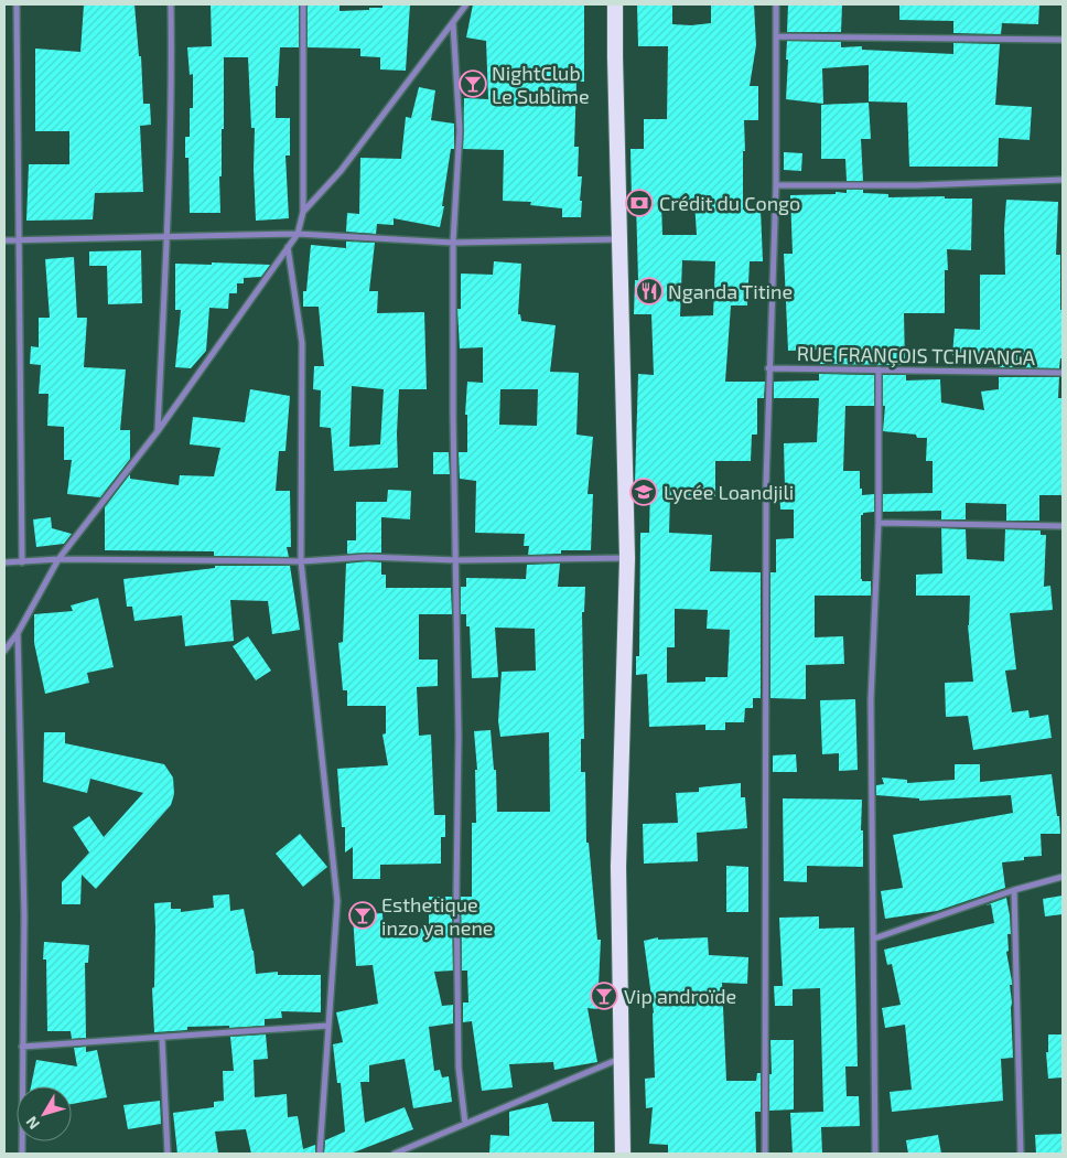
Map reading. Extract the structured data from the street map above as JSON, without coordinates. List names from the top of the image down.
{
  "streets": {
    "street": ["RUE FRANÇOIS TCHIVANGA"]
  },
  "places": {
    "bar": ["NightClub Le Sublime", "Esthetique inzo ya nene", "Vip androïde"],
    "bank": ["Crédit du Congo"],
    "restaurant": ["Nganda Titine"],
    "school or university": ["Lycée Loandjili"]
  },
  "north": "bottom left"
}
